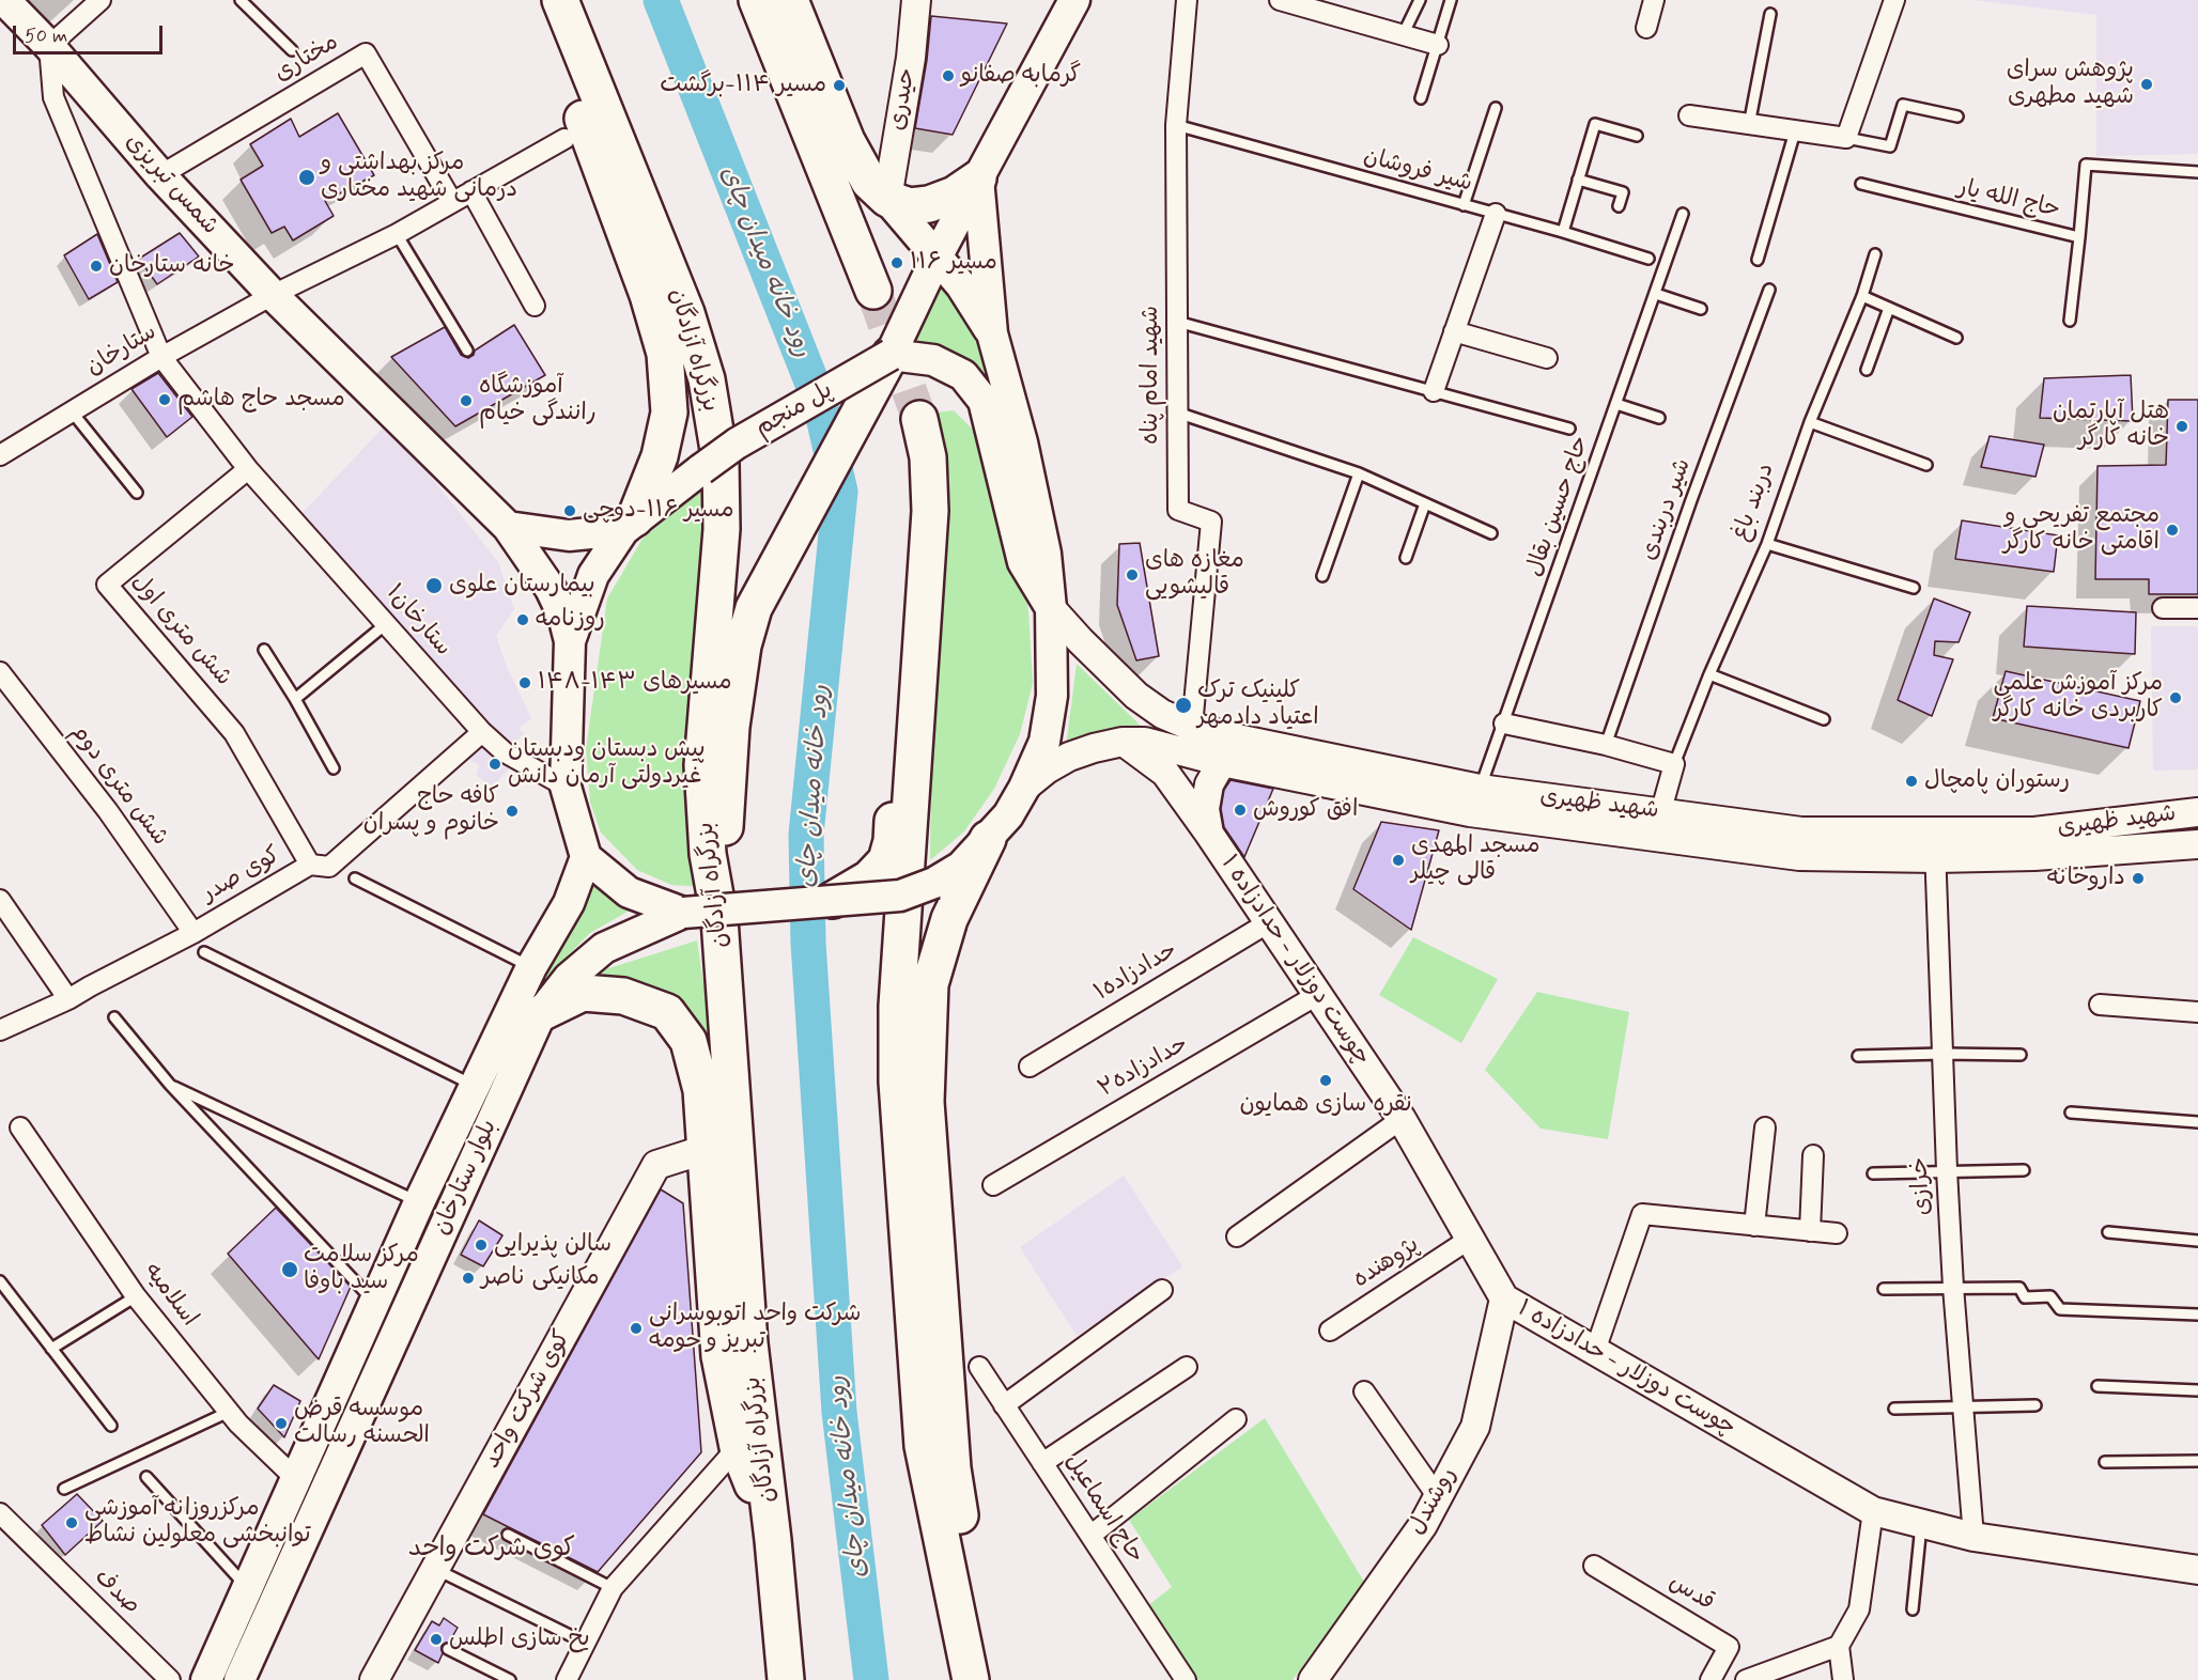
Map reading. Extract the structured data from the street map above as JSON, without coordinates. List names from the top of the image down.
{
  "streets": {
    "highway": ["بزرگراه آزادگان"],
    "main road": ["شمس تبریزی", "پل منجم", "بلوار ستارخان"],
    "street": [
      "مختاری",
      "حیدری",
      "ستارخان",
      "شهید امام پناه",
      "دربند باغ",
      "ستارخان۱",
      "شش متری اول",
      "شش متری دوم",
      "شهید ظهیری",
      "کوی صدر",
      "چوست دوزلار - حدادزاده ۱",
      "حدادزاده۱",
      "حدادزاده۲",
      "خرازی",
      "پژوهنده",
      "اسلامیه",
      "کوی شرکت واحد",
      "روشندل",
      "حاج اسماعیل",
      "صدف",
      "قدس"
    ],
    "lane": [
      "شیر فروشان",
      "حاج الله یار",
      "حاج حسین بقال",
      "شیر دربندی"
    ]
  },
  "crossings": [
    ["مختاری", "شمس تبریزی"],
    ["مختاری", "ستارخان"],
    ["شیر فروشان", "شهید امام پناه"],
    ["شمس تبریزی", "ستارخان"],
    ["شمس تبریزی", "ستارخان۱"],
    ["ستارخان", "ستارخان۱"],
    ["شهید امام پناه", "شهید ظهیری"],
    ["دربند باغ", "شهید ظهیری"],
    ["حاج حسین بقال", "شهید ظهیری"],
    ["ستارخان۱", "شش متری اول"],
    ["ستارخان۱", "کوی صدر"],
    ["شش متری اول", "کوی صدر"],
    ["شش متری دوم", "کوی صدر"],
    ["شهید ظهیری", "چوست دوزلار - حدادزاده ۱"],
    ["شهید ظهیری", "خرازی"],
    ["چوست دوزلار - حدادزاده ۱", "حدادزاده۱"],
    ["چوست دوزلار - حدادزاده ۱", "حدادزاده۲"],
    ["چوست دوزلار - حدادزاده ۱", "خرازی"],
    ["چوست دوزلار - حدادزاده ۱", "پژوهنده"],
    ["چوست دوزلار - حدادزاده ۱", "روشندل"],
    ["بلوار ستارخان", "اسلامیه"]
  ],
  "districts": ["کوی شرکت واحد"],
  "water": ["رود خانه میدان چای"],
  "places": [
    "گرمابه صفانو",
    "پژوهش سرای شهید مطهری",
    "مسیر ۱۱۴-برگشت",
    "مرکز بهداشتی و درمانی شهید مختاری",
    "مسیر ۱۱۶",
    "خانه ستارخان",
    "مسجد حاج هاشم",
    "آموزشگاه رانندگی خیام",
    "هتل آپارتمان خانه کارگر",
    "مسیر ۱۱۶-دوچی",
    "مجتمع تفریحی و اقامتی خانه کارگر",
    "مغازه های قالیشویی",
    "بیمارستان علوی",
    "روزنامه",
    "مسیرهای ۱۴۳-۱۴۸",
    "مرکز آموزش علمی کاربردی خانه کارگر",
    "کلینیک ترک اعتیاد دادمهر",
    "پیش دبستان ودبستان غیردولتی آرمان دانش",
    "رستوران پامچال",
    "افق کوروش",
    "کافه حاج‌ خانوم‌ و پسران",
    "مسجد المهدی قالی چیلر",
    "داروخانه",
    "نقره سازی همایون",
    "سالن پذیرایی",
    "مرکز سلامت سید باوفا",
    "مکانیکی ناصر",
    "شرکت واحد اتوبوسرانی تبریز و حومه",
    "موسسه قرض الحسنه رسالت",
    "مرکزروزانه آموزشی توانبخشی معلولین نشاط",
    "یخ سازی اطلس"
  ],
  "scale_bar": "50 m"
}
